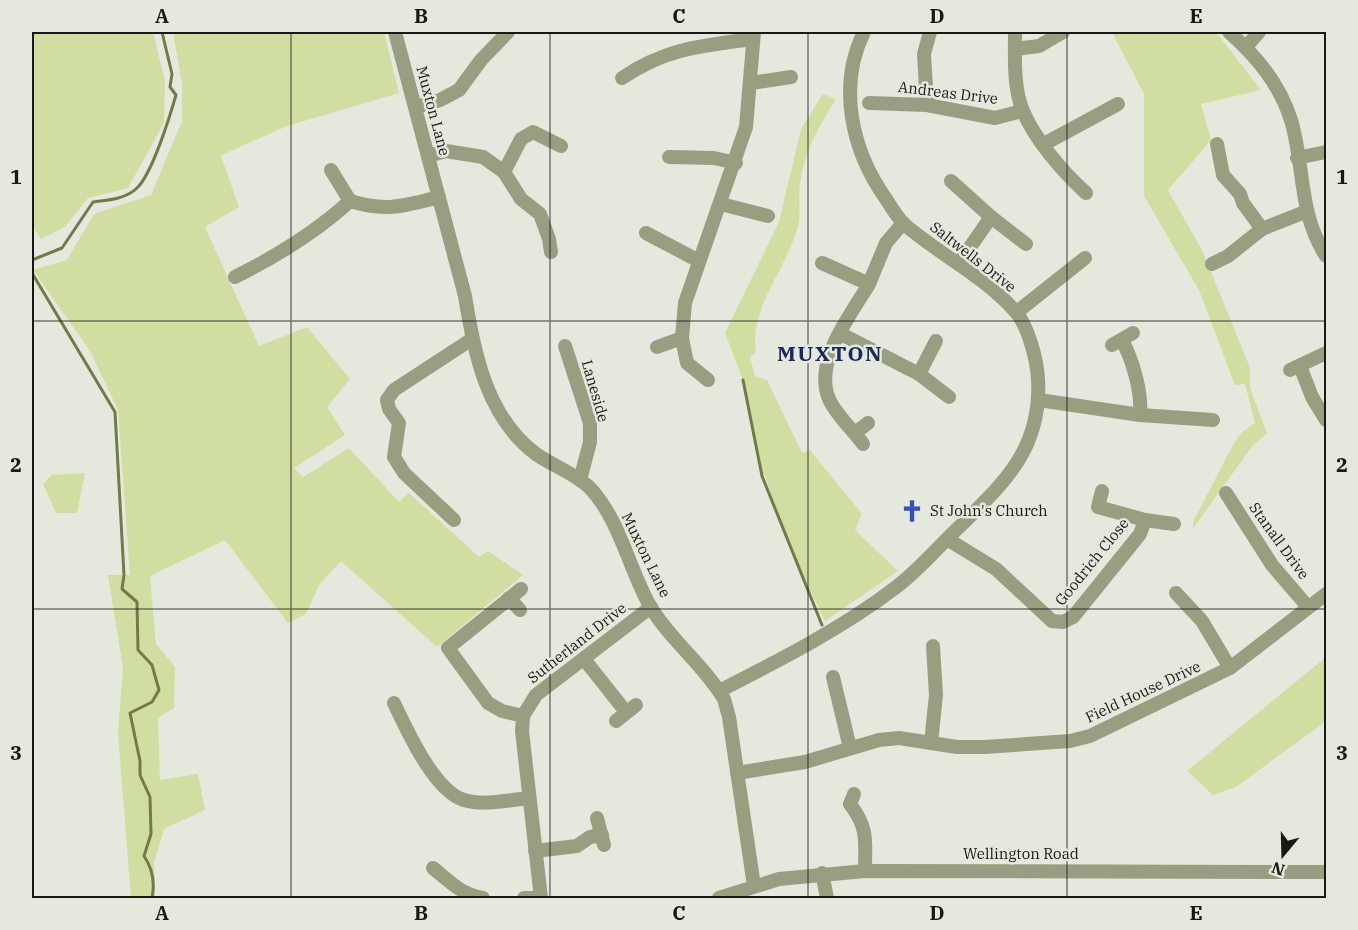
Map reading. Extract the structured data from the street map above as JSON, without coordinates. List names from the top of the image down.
{
  "streets": {
    "street": [
      "Andreas Drive",
      "Muxton Lane",
      "Saltwells Drive",
      "Laneside",
      "Stanall Drive",
      "Goodrich Close",
      "Sutherland Drive",
      "Field House Drive",
      "Wellington Road"
    ]
  },
  "crossings": [
    ["Muxton Lane", "Saltwells Drive"],
    ["Muxton Lane", "Laneside"],
    ["Muxton Lane", "Sutherland Drive"],
    ["Muxton Lane", "Field House Drive"],
    ["Muxton Lane", "Wellington Road"],
    ["Saltwells Drive", "Goodrich Close"],
    ["Stanall Drive", "Field House Drive"]
  ],
  "districts": ["MUXTON"],
  "places": {
    "church": ["St John's Church"]
  },
  "north": "bottom",
  "grid": {
    "columns": [
      "A",
      "B",
      "C",
      "D",
      "E"
    ],
    "rows": ["1", "2", "3"]
  }
}
